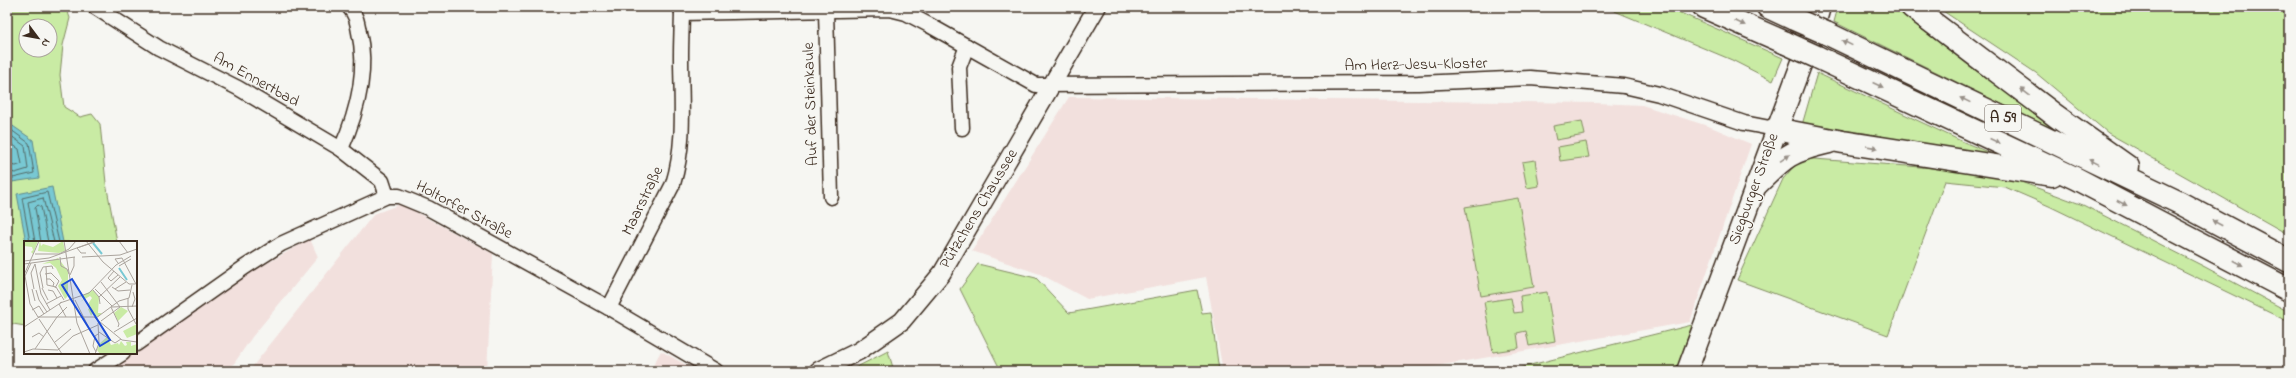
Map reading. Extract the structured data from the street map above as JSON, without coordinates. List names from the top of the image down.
{
  "streets": {
    "highway": ["A 59"],
    "main road": ["Siegburger Straße"],
    "street": [
      "Am Herz-Jesu-Kloster",
      "Am Ennertbad",
      "Auf der Steinkaule",
      "Maarstraße",
      "Pützchens Chaussee",
      "Holtorfer Straße"
    ]
  },
  "crossings": [
    ["Am Herz-Jesu-Kloster", "Auf der Steinkaule"],
    ["Am Herz-Jesu-Kloster", "Siegburger Straße"],
    ["Am Herz-Jesu-Kloster", "Maarstraße"],
    ["Am Herz-Jesu-Kloster", "Pützchens Chaussee"],
    ["Am Ennertbad", "Holtorfer Straße"],
    ["Maarstraße", "Holtorfer Straße"]
  ],
  "north": "bottom right"
}
